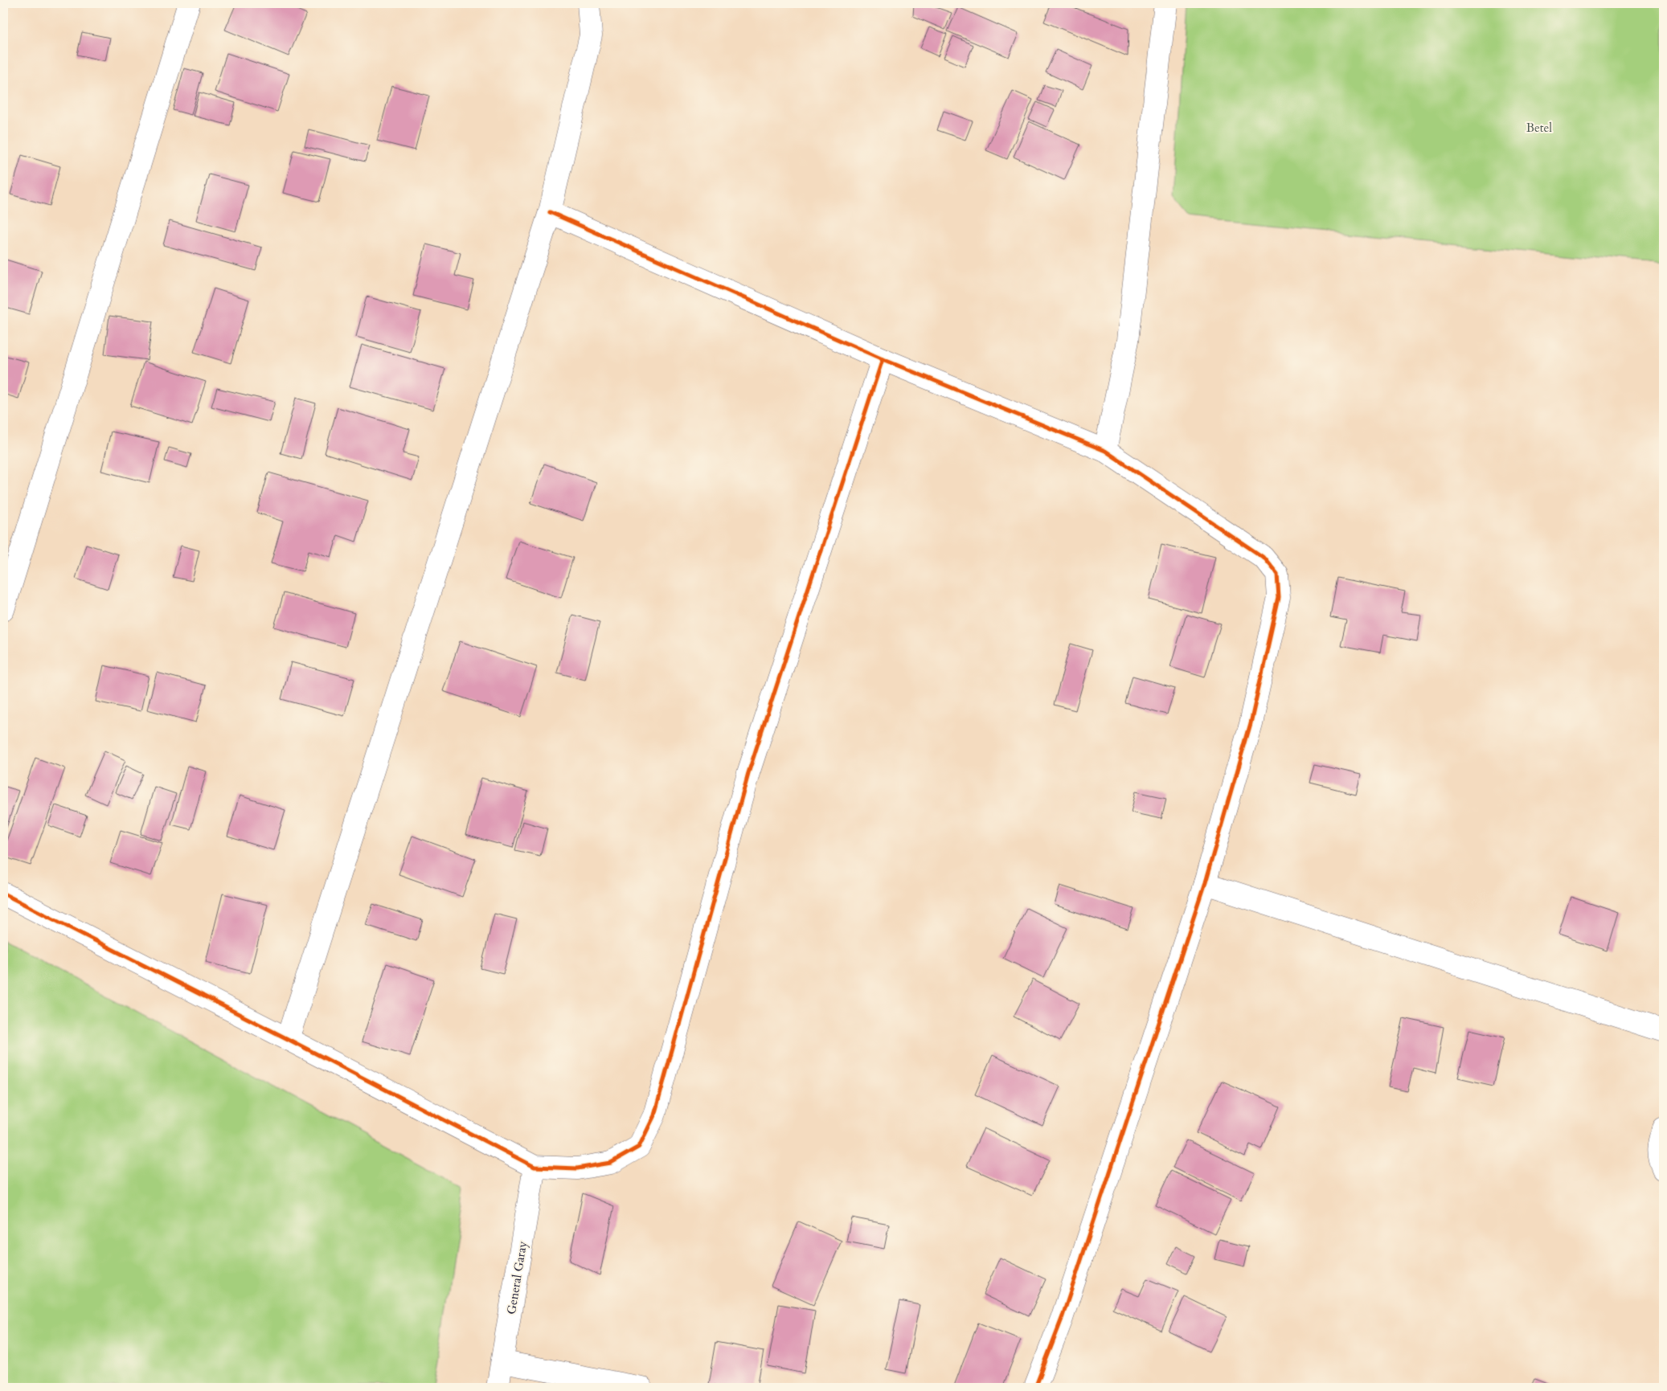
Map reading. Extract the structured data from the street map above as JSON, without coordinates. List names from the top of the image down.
{
  "streets": {
    "street": ["General Garay"]
  },
  "parks": ["Betel"]
}
